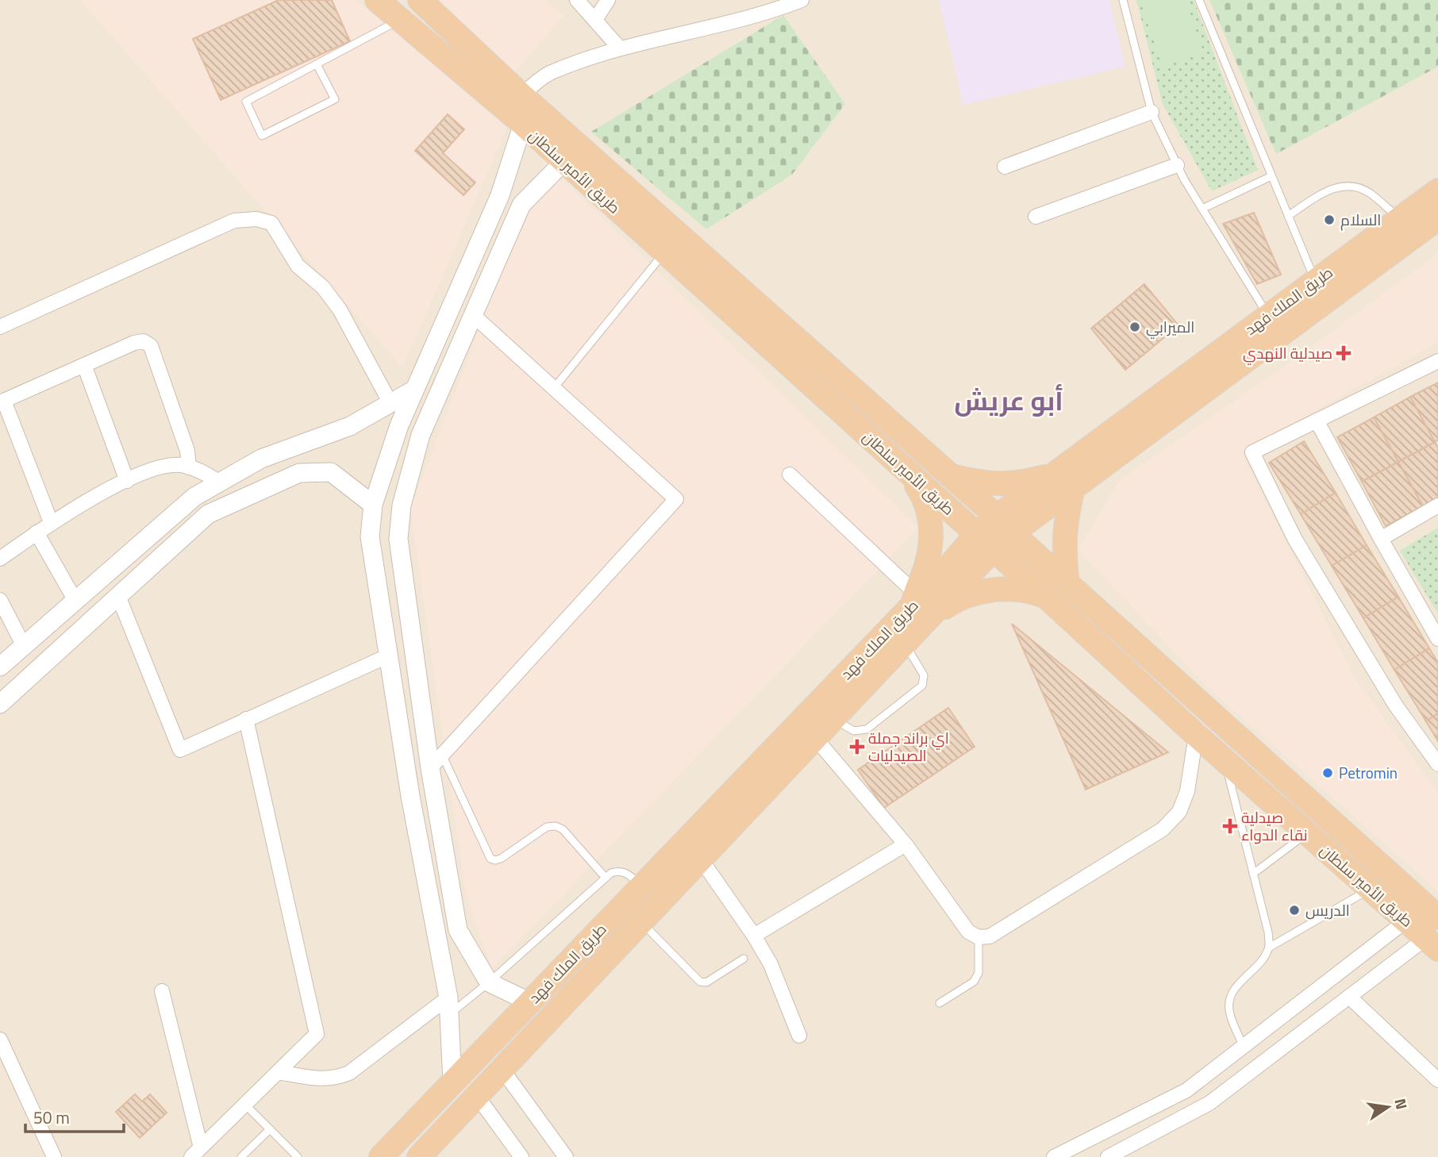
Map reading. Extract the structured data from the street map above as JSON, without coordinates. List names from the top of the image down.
{
  "streets": {
    "highway": ["طريق الأمير سلطان", "طريق الملك فهد"]
  },
  "crossings": [
    ["طريق الأمير سلطان", "طريق الملك فهد"]
  ],
  "districts": ["أبو عريش"],
  "places": {
    "other": [
      "السلام",
      "الميرابي",
      "Petromin",
      "الدريس"
    ],
    "health": ["صيدلية النهدي", "اي براند جملة الصيدليات", "صيدلية نقاء الدواء"]
  },
  "scale_bar": "50 m",
  "north": "right"
}
